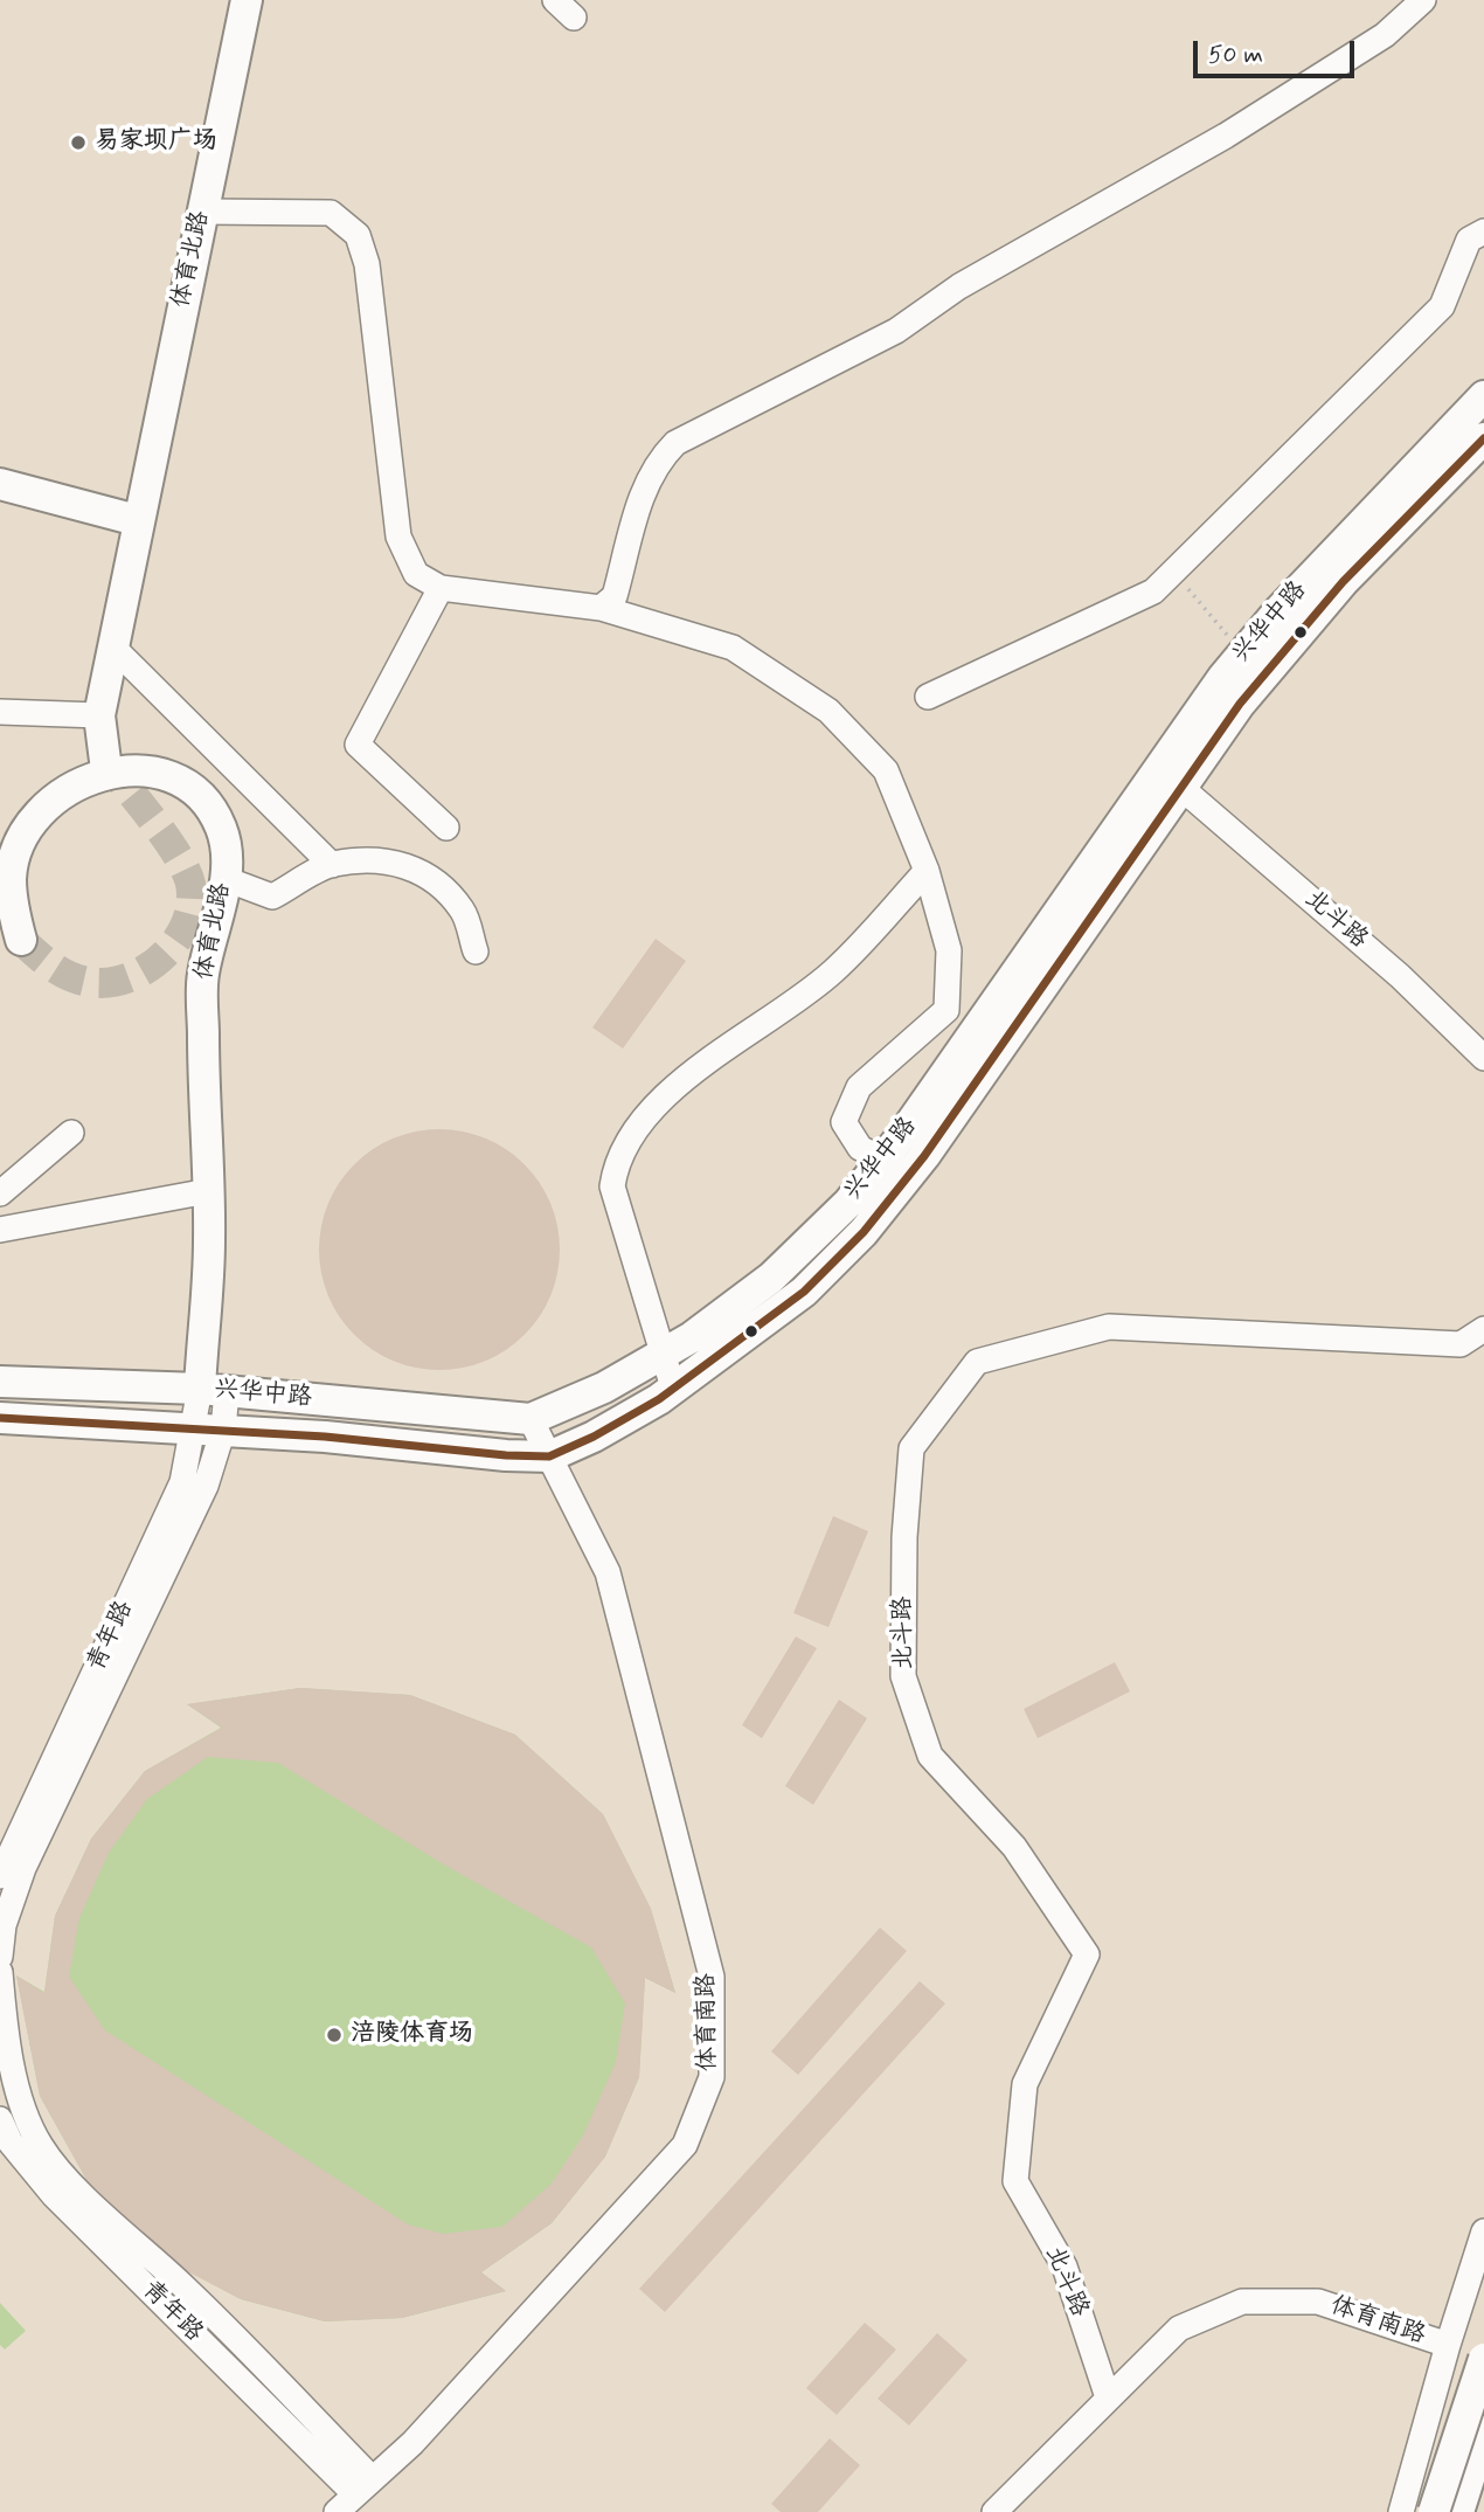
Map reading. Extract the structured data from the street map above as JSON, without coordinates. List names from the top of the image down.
{
  "streets": {
    "main road": ["体育北路", "兴华中路"],
    "street": ["北斗路", "青年路", "体育南路"]
  },
  "crossings": [
    ["体育北路", "兴华中路"],
    ["兴华中路", "体育南路"],
    ["北斗路", "体育南路"],
    ["青年路", "体育南路"]
  ],
  "places": ["易家坝广场", "涪陵体育场"],
  "scale_bar": "50 m"
}
